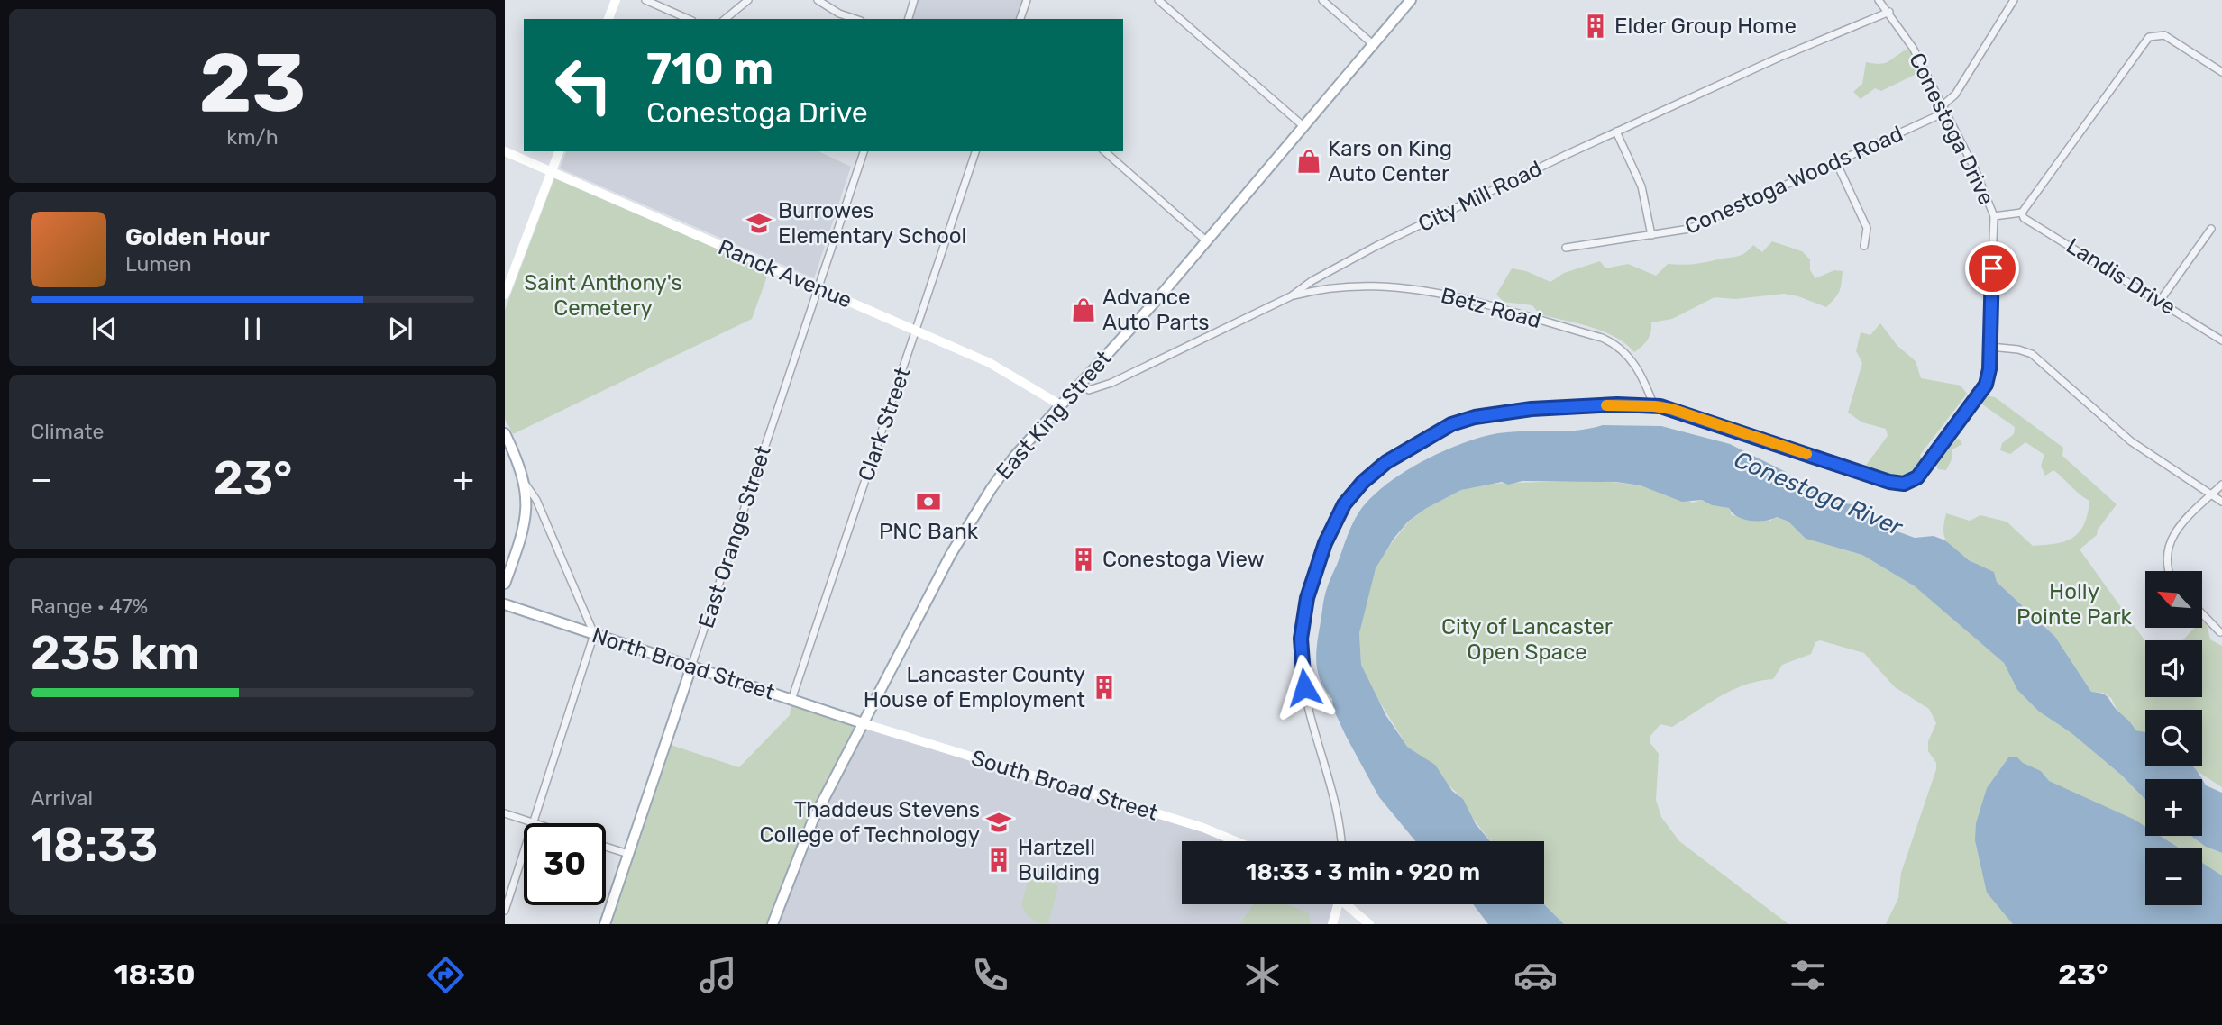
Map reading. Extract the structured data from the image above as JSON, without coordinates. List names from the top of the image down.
{
  "streets": {
    "main road": ["East King Street", "East Orange Street", "North Broad Street"],
    "street": [
      "Conestoga Drive",
      "Conestoga Woods Road",
      "City Mill Road",
      "Ranck Avenue",
      "Landis Drive",
      "Betz Road",
      "Clark Street",
      "South Broad Street"
    ]
  },
  "crossings": [
    ["Conestoga Drive", "Conestoga Woods Road"],
    ["Conestoga Drive", "City Mill Road"],
    ["Conestoga Drive", "Betz Road"],
    ["City Mill Road", "Betz Road"],
    ["City Mill Road", "East King Street"],
    ["Ranck Avenue", "East King Street"],
    ["Ranck Avenue", "Clark Street"],
    ["Ranck Avenue", "East Orange Street"],
    ["East King Street", "North Broad Street"],
    ["East King Street", "South Broad Street"],
    ["Clark Street", "North Broad Street"],
    ["East Orange Street", "North Broad Street"],
    ["North Broad Street", "South Broad Street"]
  ],
  "water": ["Conestoga River"],
  "parks": ["Saint Anthony's Cemetery", "Holly Pointe Park", "City of Lancaster Open Space"],
  "places": {
    "building": [
      "Elder Group Home",
      "Conestoga View",
      "Lancaster County House of Employment",
      "Hartzell Building"
    ],
    "shop": ["Kars on King Auto Center", "Advance Auto Parts"],
    "school or university": ["Burrowes Elementary School", "Thaddeus Stevens College of Technology"],
    "bank": ["PNC Bank"]
  },
  "north": "top left",
  "page": {
    "tile": [
      ["23", "km/h"],
      "Climate",
      ["Range · 47%", "235 km"],
      ["Arrival", "18:33"]
    ],
    "turn": ["710 m", "Conestoga Drive"],
    "song": ["Golden Hour", "Lumen"],
    "heat": ["−", "23°", "+"],
    "map_buttons": ["+", "−"],
    "limit": "30",
    "trip": "18:33 · 3 min · 920 m",
    "tabs": ["18:30", "23°"]
  }
}
